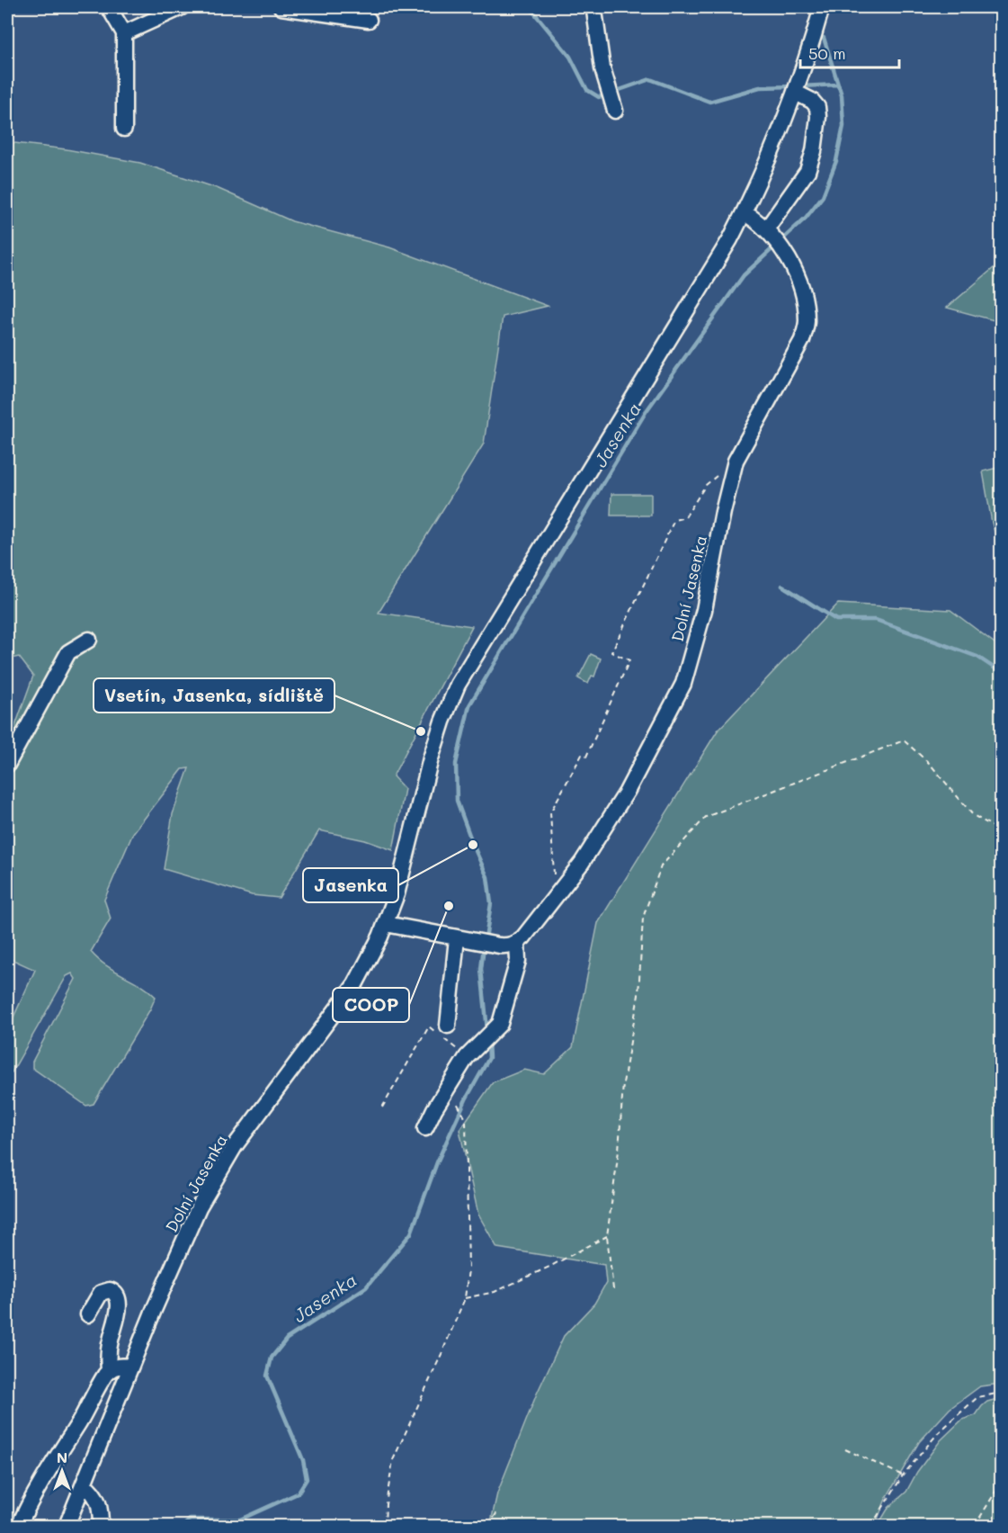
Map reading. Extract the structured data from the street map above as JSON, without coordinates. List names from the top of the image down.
{
  "streets": {
    "street": ["Dolní Jasenka"]
  },
  "water": ["Jasenka"],
  "places": ["Vsetín, Jasenka, sídliště", "Jasenka", "COOP"],
  "scale_bar": "50 m",
  "north": "top"
}
